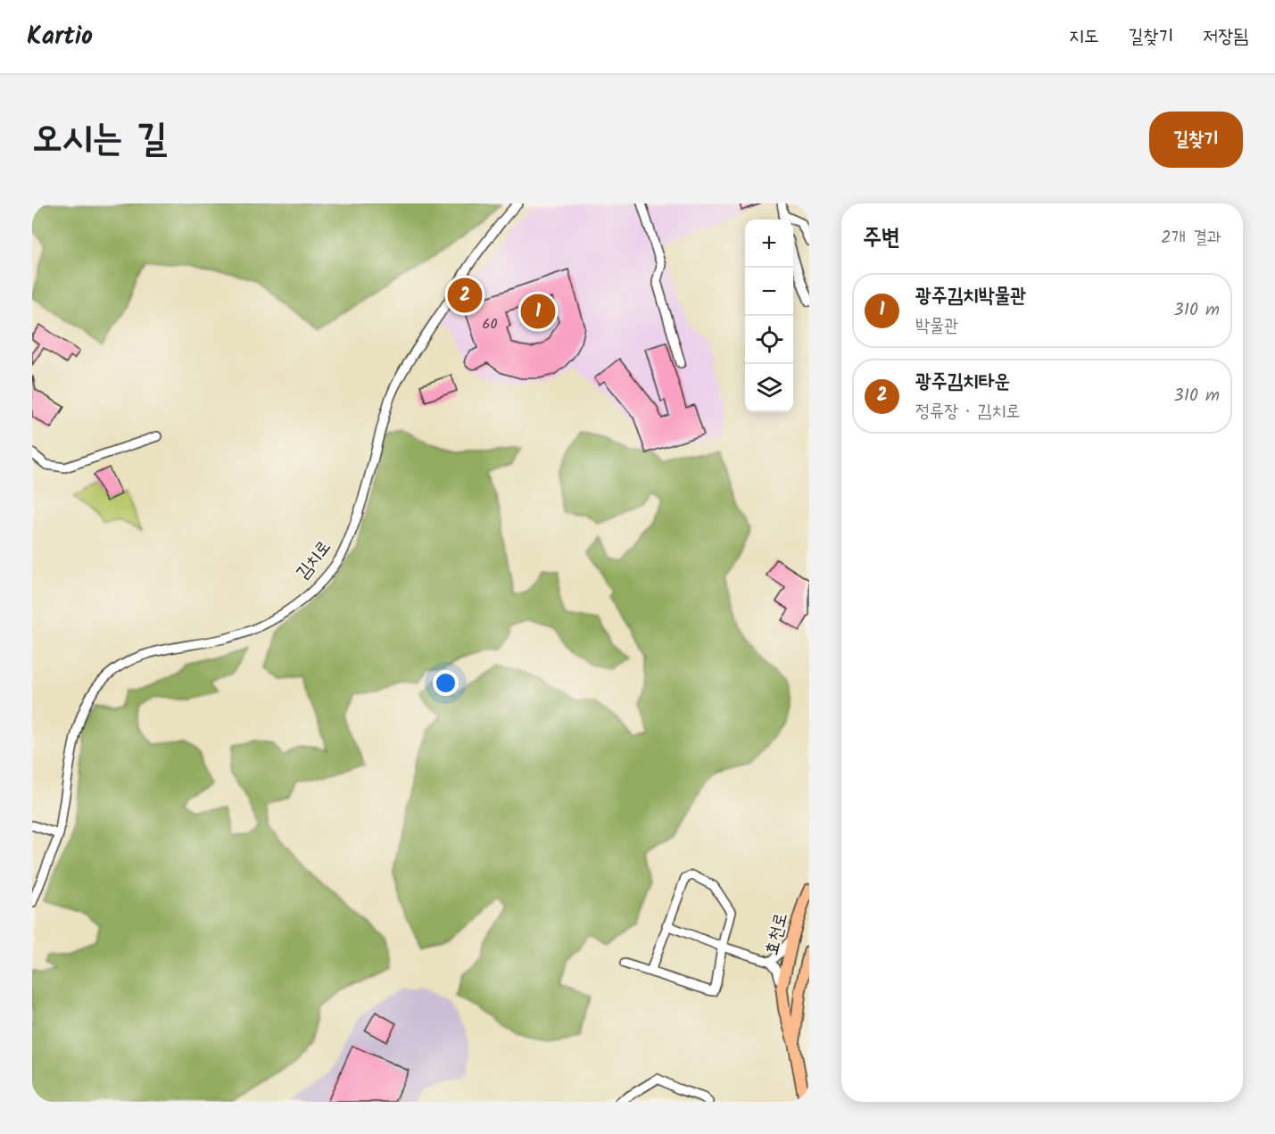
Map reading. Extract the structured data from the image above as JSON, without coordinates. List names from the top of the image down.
{
  "streets": {
    "main road": ["효천로"],
    "street": ["김치로"]
  },
  "house_numbers": ["60"],
  "page": {
    "header": "Kartio",
    "nav": ["지도", "길찾기", "저장됨"],
    "title": "오시는 길",
    "buttons": "길찾기",
    "heading": ["주변", "2개 결과"],
    "map_buttons": ["+", "−"],
    "list": [
      {
        "mark": "1",
        "name": "광주김치박물관",
        "note": "박물관",
        "value": "310 m"
      },
      {
        "mark": "2",
        "name": "광주김치타운",
        "note": "정류장 · 김치로",
        "value": "310 m"
      }
    ],
    "pins": ["2", "1"]
  }
}
